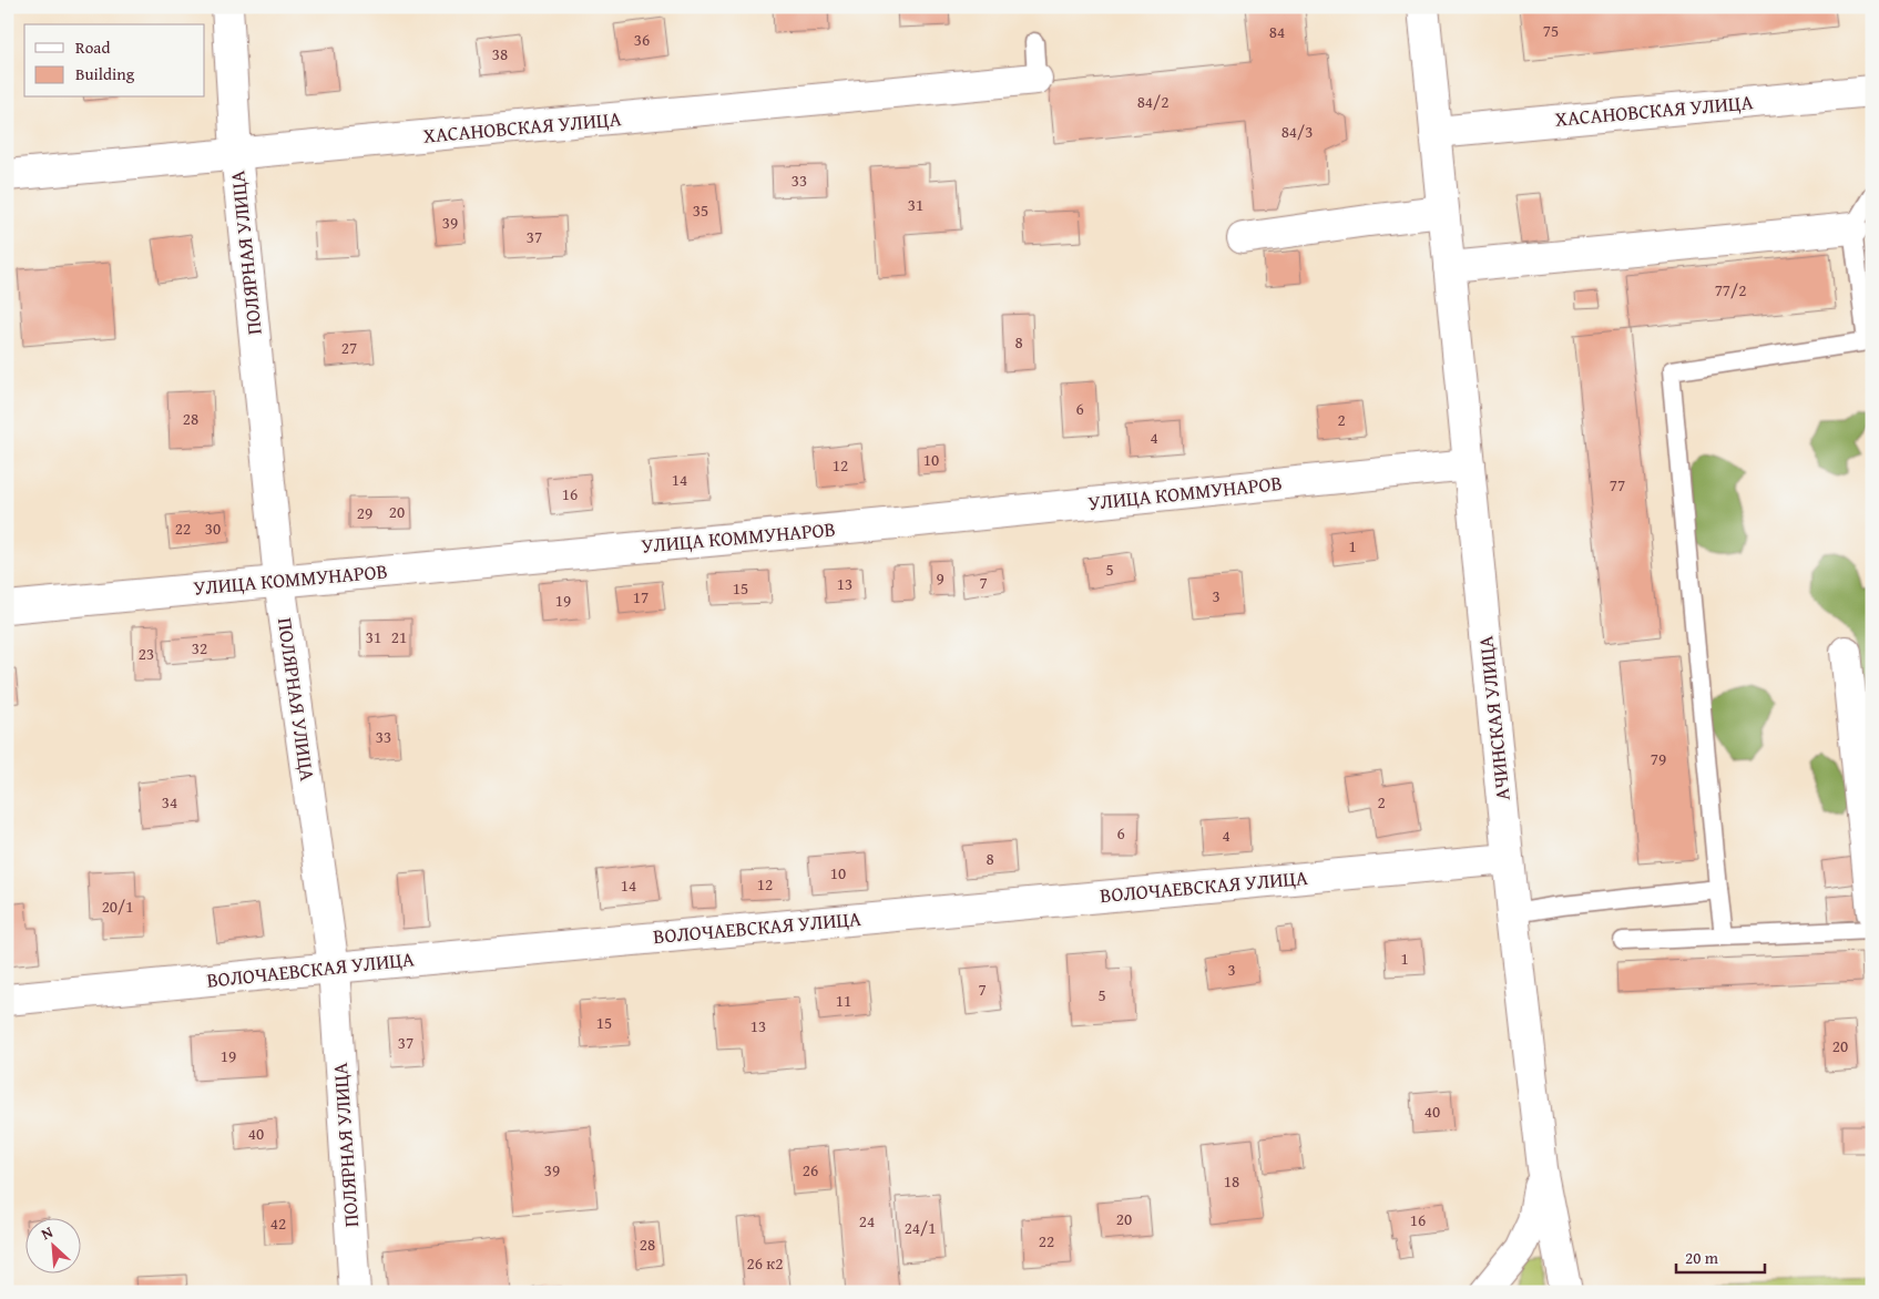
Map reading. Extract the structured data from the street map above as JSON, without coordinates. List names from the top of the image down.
{
  "streets": {
    "street": [
      "ХАСАНОВСКАЯ УЛИЦА",
      "ПОЛЯРНАЯ УЛИЦА",
      "УЛИЦА КОММУНАРОВ",
      "АЧИНСКАЯ УЛИЦА",
      "ВОЛОЧАЕВСКАЯ УЛИЦА"
    ]
  },
  "crossings": [
    ["ХАСАНОВСКАЯ УЛИЦА", "ПОЛЯРНАЯ УЛИЦА"],
    ["ХАСАНОВСКАЯ УЛИЦА", "АЧИНСКАЯ УЛИЦА"],
    ["ПОЛЯРНАЯ УЛИЦА", "УЛИЦА КОММУНАРОВ"],
    ["ПОЛЯРНАЯ УЛИЦА", "ВОЛОЧАЕВСКАЯ УЛИЦА"],
    ["УЛИЦА КОММУНАРОВ", "АЧИНСКАЯ УЛИЦА"],
    ["АЧИНСКАЯ УЛИЦА", "ВОЛОЧАЕВСКАЯ УЛИЦА"]
  ],
  "house_numbers": [
    "75",
    "84",
    "36",
    "38",
    "84/2",
    "84/3",
    "33",
    "31",
    "35",
    "39",
    "37",
    "77/2",
    "8",
    "27",
    "6",
    "28",
    "2",
    "4",
    "10",
    "12",
    "14",
    "77",
    "16",
    "20",
    "29",
    "22",
    "30",
    "1",
    "5",
    "9",
    "7",
    "13",
    "15",
    "3",
    "17",
    "19",
    "31",
    "21",
    "32",
    "23",
    "33",
    "79",
    "34",
    "2",
    "6",
    "4",
    "8",
    "10",
    "12",
    "14",
    "20/1",
    "1",
    "3",
    "7",
    "5",
    "11",
    "15",
    "13",
    "37",
    "20",
    "19",
    "40",
    "40",
    "39",
    "26",
    "18",
    "20",
    "16",
    "24",
    "42",
    "24/1",
    "22",
    "28",
    "26 к2"
  ],
  "legend": ["Road", "Building"],
  "scale_bar": "20 m",
  "north": "top left"
}
